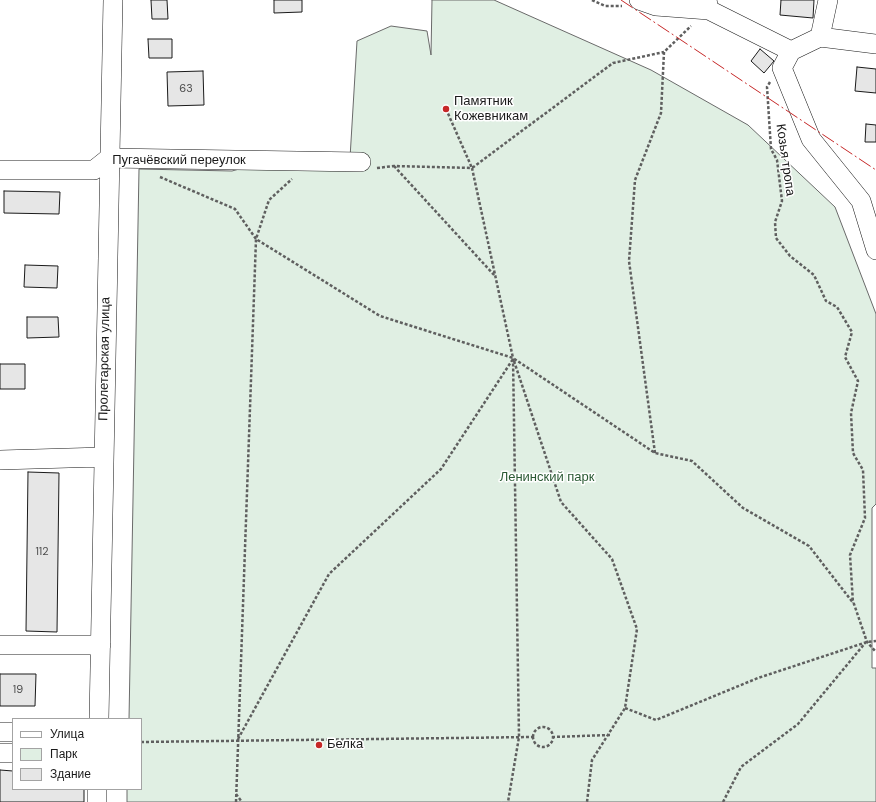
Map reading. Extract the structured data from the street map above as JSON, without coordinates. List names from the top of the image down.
{
  "streets": {
    "street": ["Пугачёвский переулок", "Пролетарская улица"],
    "path": ["Козья тропа"]
  },
  "crossings": [
    ["Пугачёвский переулок", "Пролетарская улица"]
  ],
  "parks": ["Ленинский парк"],
  "places": ["Памятник Кожевникам", "Белка"],
  "house_numbers": ["63", "112", "19"],
  "legend": ["Улица", "Парк", "Здание"]
}
